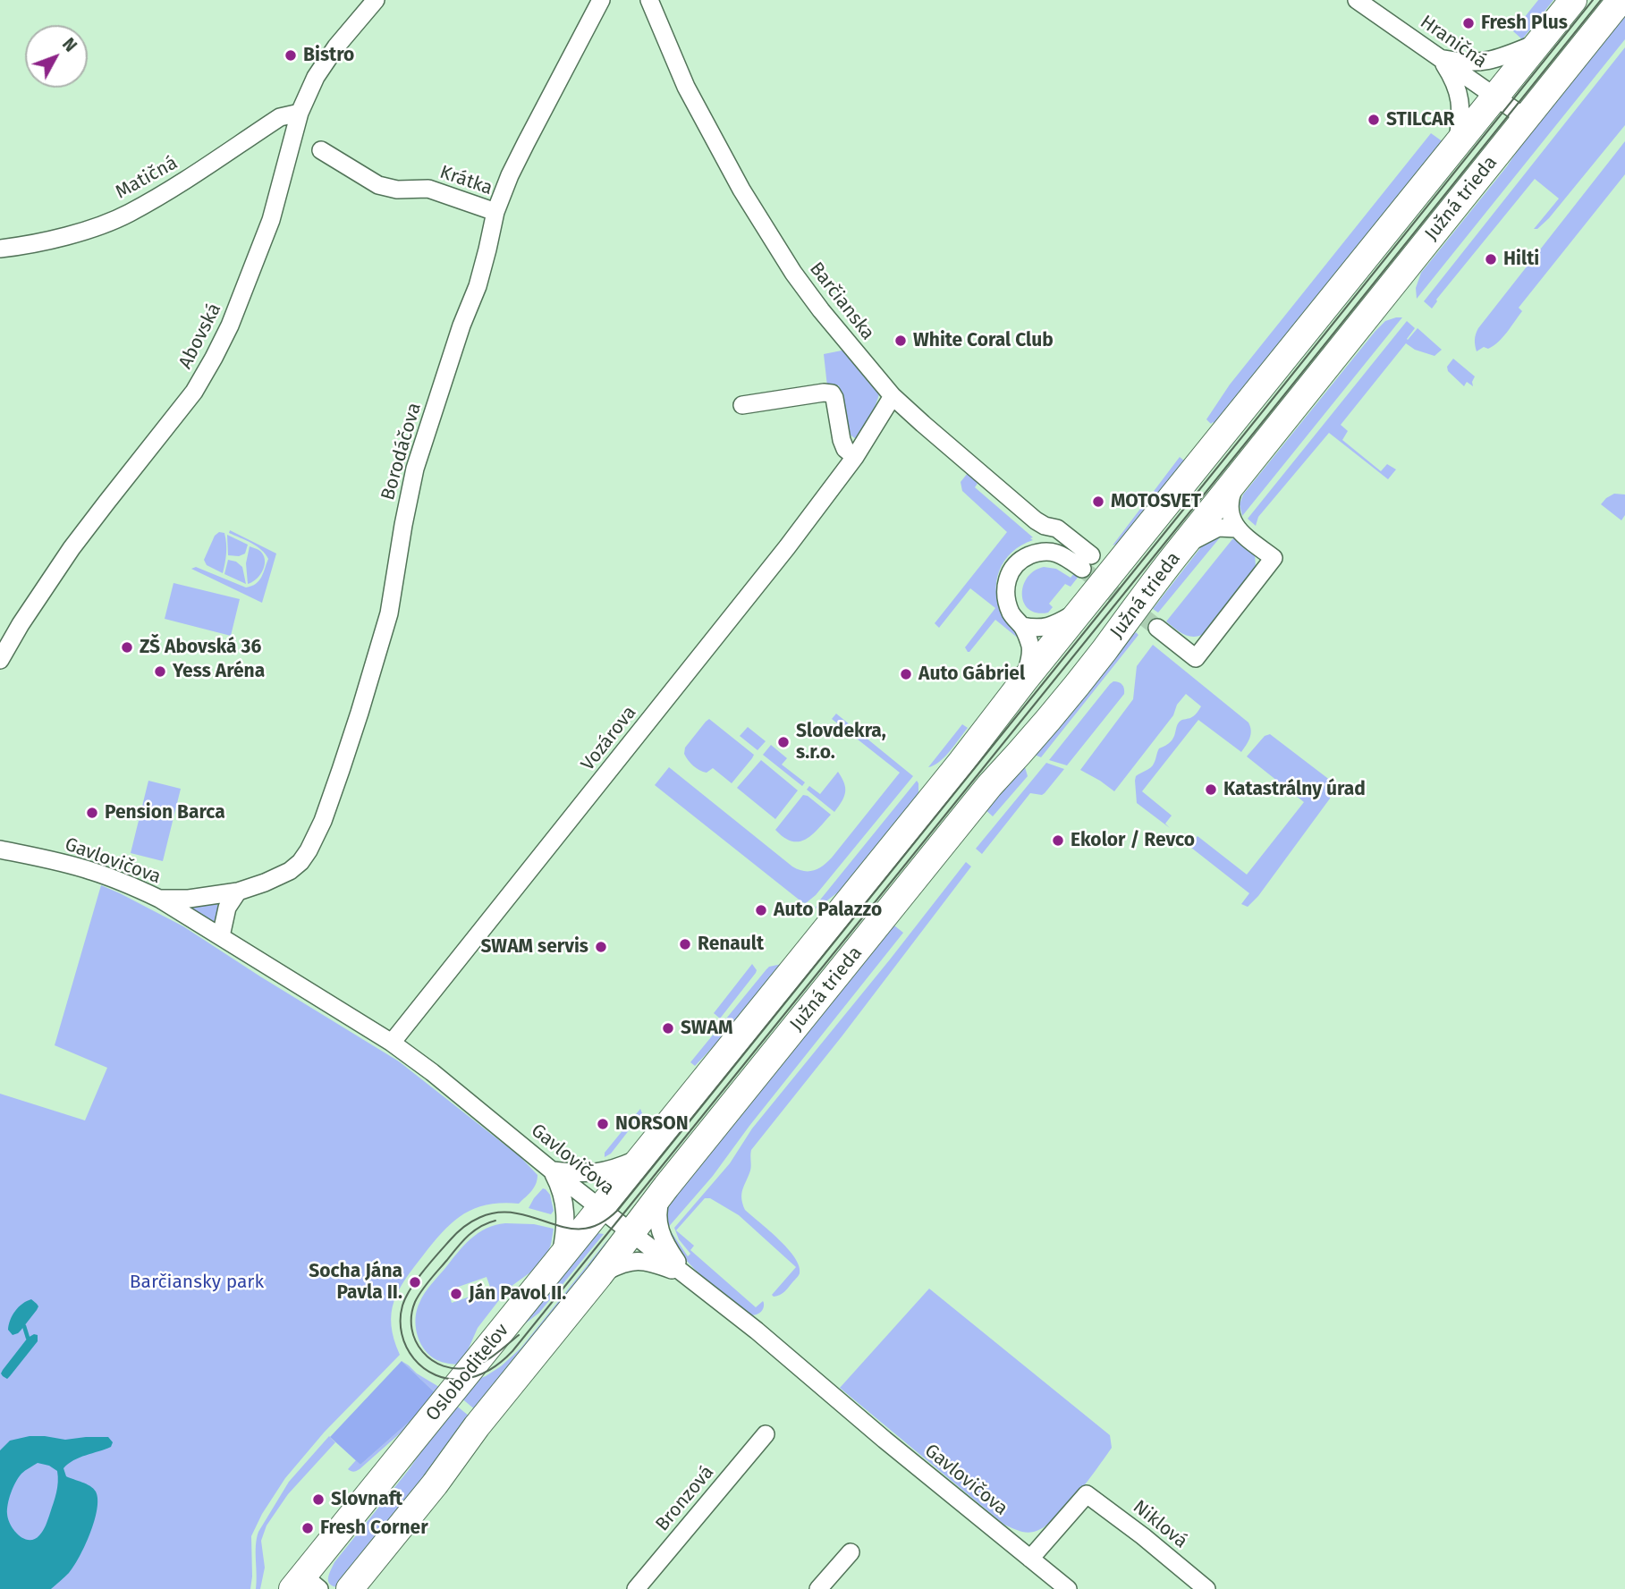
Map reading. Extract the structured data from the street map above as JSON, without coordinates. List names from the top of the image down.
{
  "streets": {
    "main road": ["Južná trieda", "Osloboditeľov"],
    "street": [
      "Hraničná",
      "Matičná",
      "Krátka",
      "Barčianska",
      "Abovská",
      "Borodáčova",
      "Vozárova",
      "Gavlovičova",
      "Bronzová",
      "Niklová"
    ]
  },
  "crossings": [
    ["Hraničná", "Južná trieda"],
    ["Matičná", "Abovská"],
    ["Krátka", "Borodáčova"],
    ["Južná trieda", "Osloboditeľov"],
    ["Barčianska", "Vozárova"],
    ["Borodáčova", "Gavlovičova"],
    ["Vozárova", "Gavlovičova"],
    ["Gavlovičova", "Osloboditeľov"],
    ["Gavlovičova", "Niklová"]
  ],
  "parks": ["Barčiansky park"],
  "places": [
    "Fresh Plus",
    "Bistro",
    "STILCAR",
    "Hilti",
    "White Coral Club",
    "MOTOSVET",
    "ZŠ Abovská 36",
    "Yess Aréna",
    "Auto Gábriel",
    "Slovdekra, s.r.o.",
    "Katastrálny úrad",
    "Pension Barca",
    "Ekolor / Revco",
    "Auto Palazzo",
    "Renault",
    "SWAM servis",
    "SWAM",
    "NORSON",
    "Socha Jána Pavla II.",
    "Ján Pavol II.",
    "Slovnaft",
    "Fresh Corner"
  ],
  "north": "top right"
}
